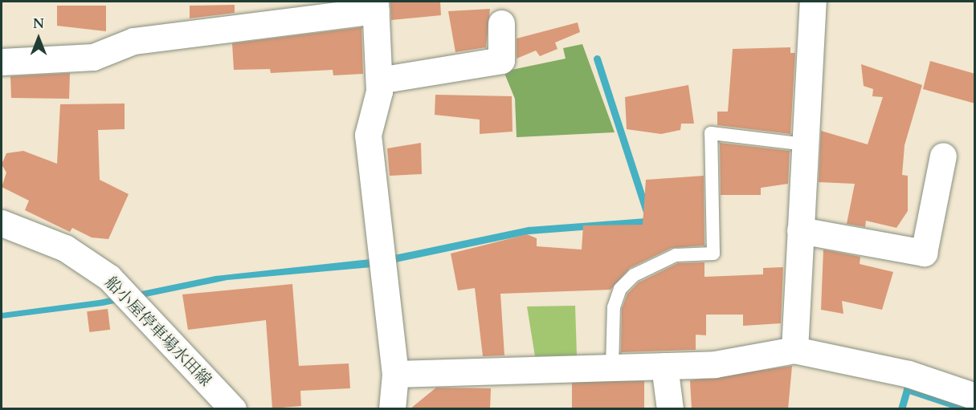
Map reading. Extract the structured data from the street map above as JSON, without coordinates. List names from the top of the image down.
{
  "streets": {
    "street": ["船小屋停車場水田線"]
  },
  "north": "top"
}
